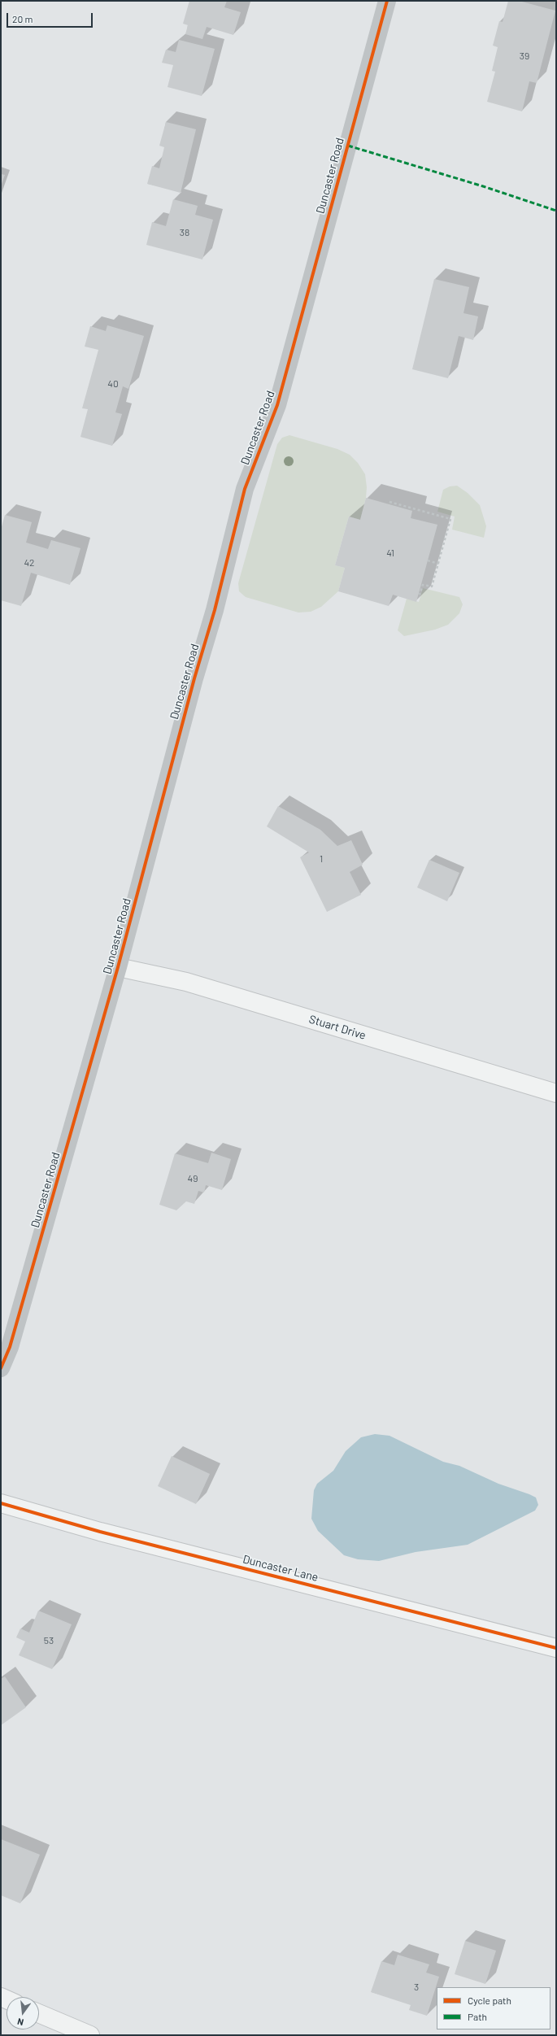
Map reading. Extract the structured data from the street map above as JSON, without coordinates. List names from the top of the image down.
{
  "streets": {
    "street": ["Duncaster Road", "Stuart Drive", "Duncaster Lane"]
  },
  "crossings": [
    ["Duncaster Road", "Stuart Drive"]
  ],
  "house_numbers": [
    "39",
    "38",
    "40",
    "41",
    "42",
    "1",
    "49",
    "53",
    "3"
  ],
  "legend": ["Cycle path", "Path"],
  "scale_bar": "20 m",
  "north": "bottom"
}
